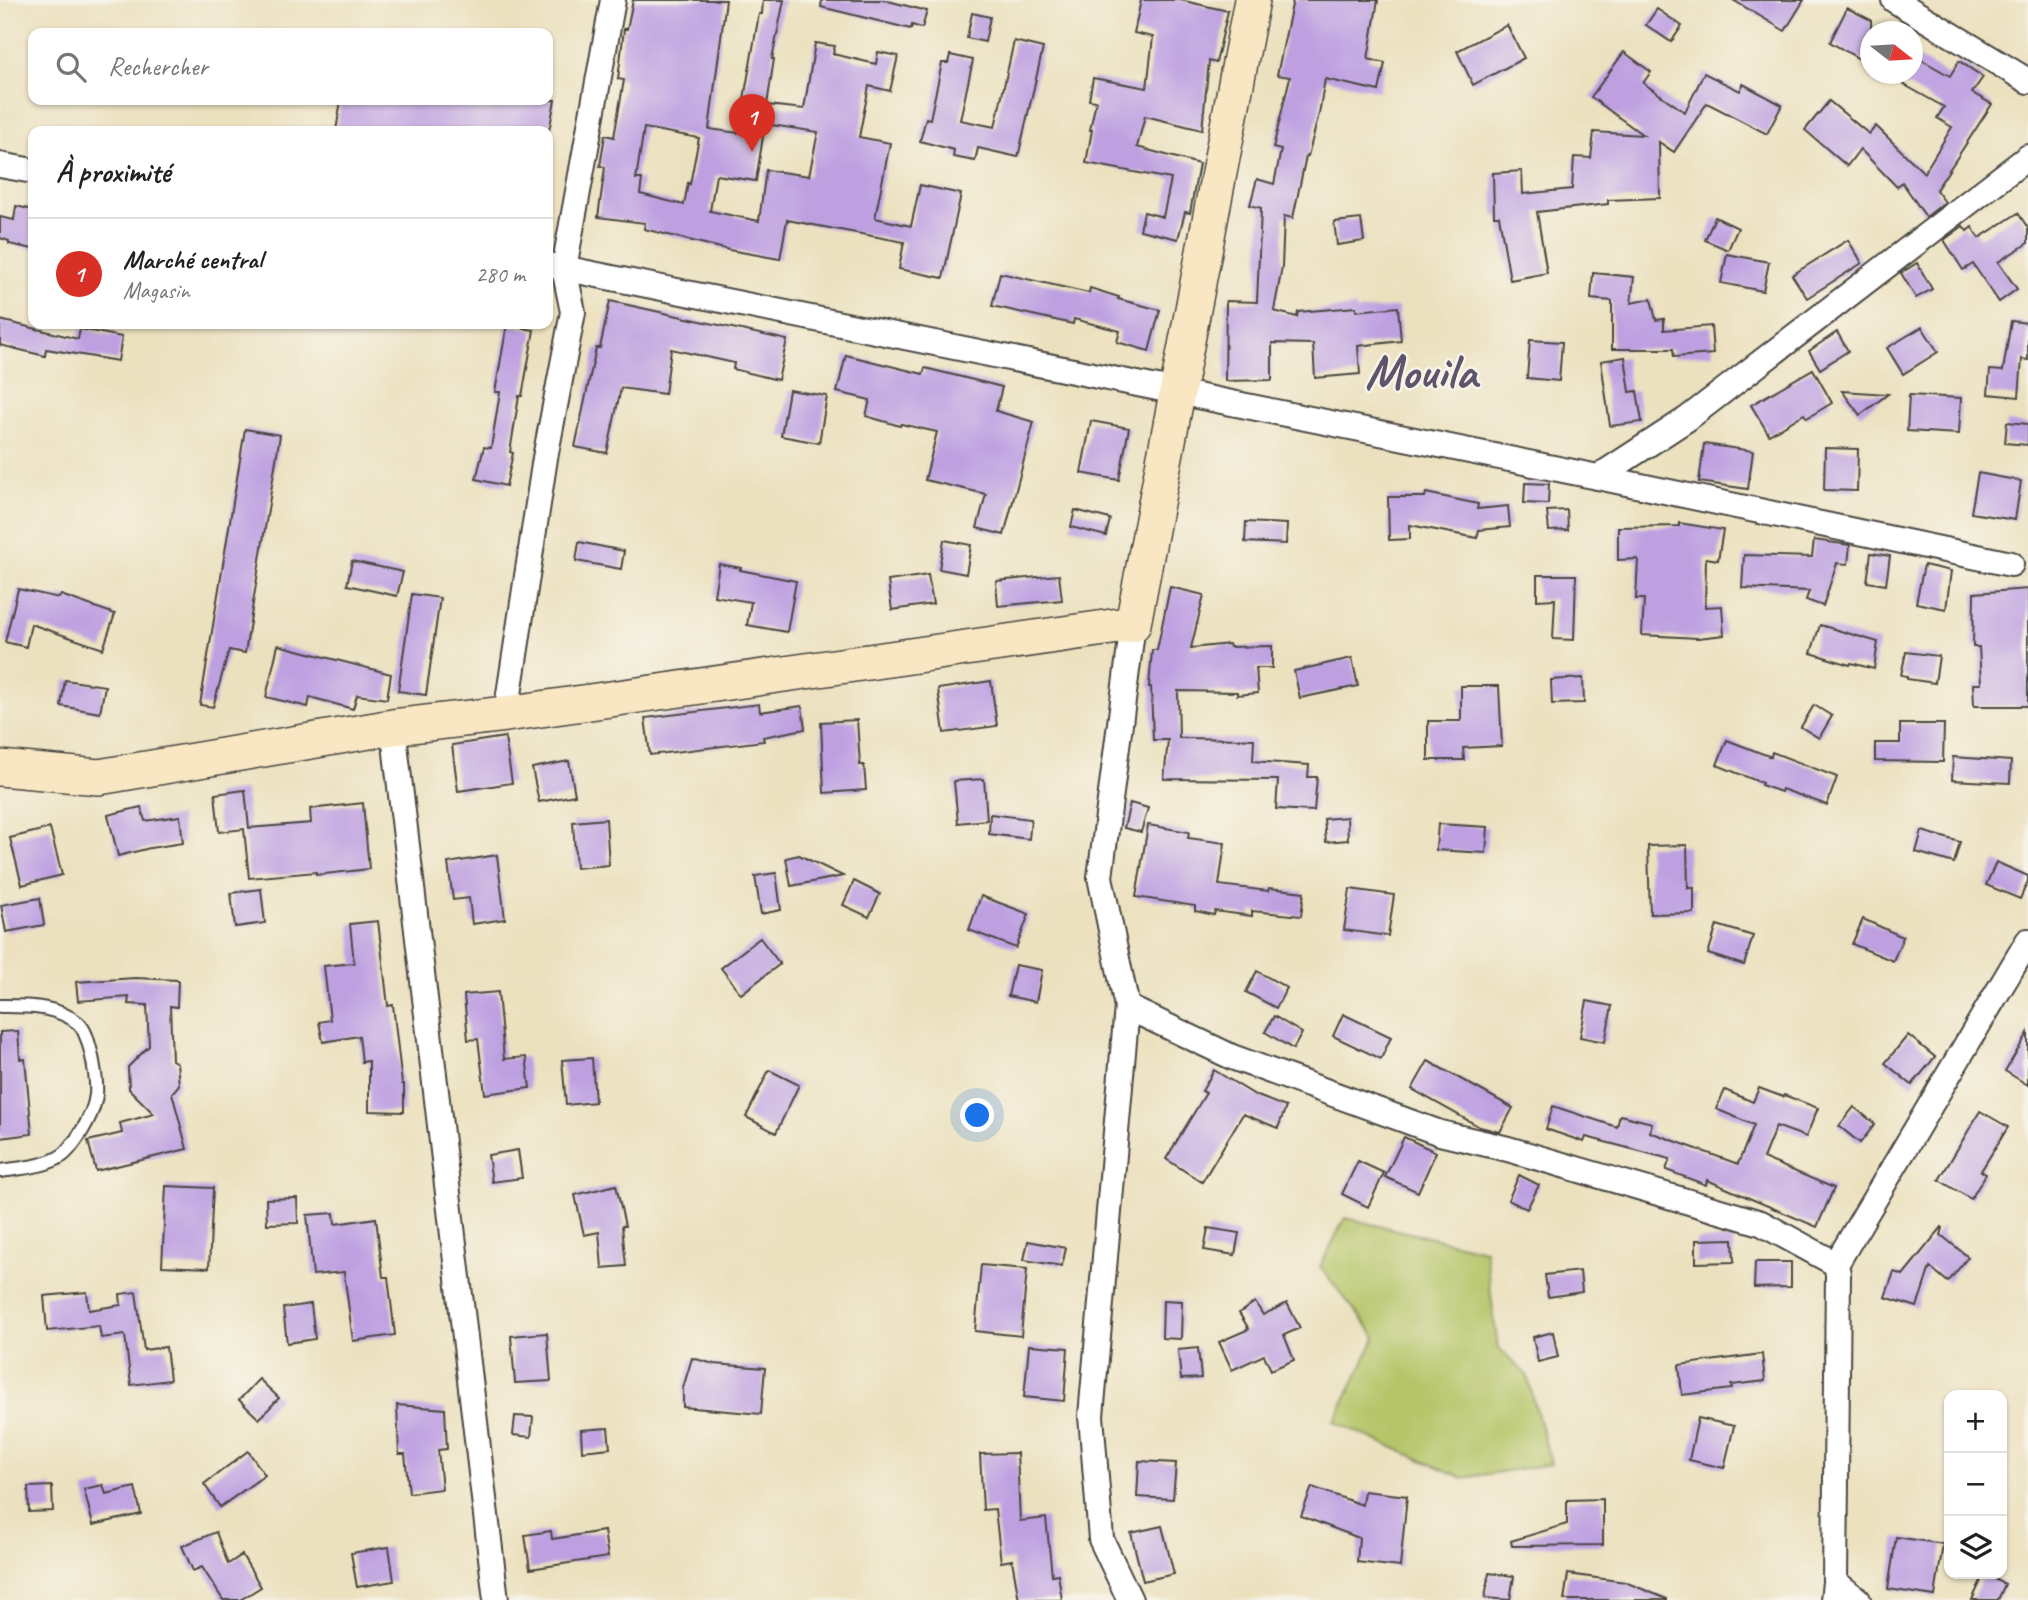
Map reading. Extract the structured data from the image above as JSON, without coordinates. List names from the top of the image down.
{
  "districts": ["Mouila"],
  "north": "right",
  "page": {
    "search": "Rechercher",
    "pins": "1",
    "heading": "À proximité",
    "list": [
      {
        "mark": "1",
        "name": "Marché central",
        "note": "Magasin",
        "value": "280 m"
      }
    ],
    "map_buttons": ["+", "−"]
  }
}
